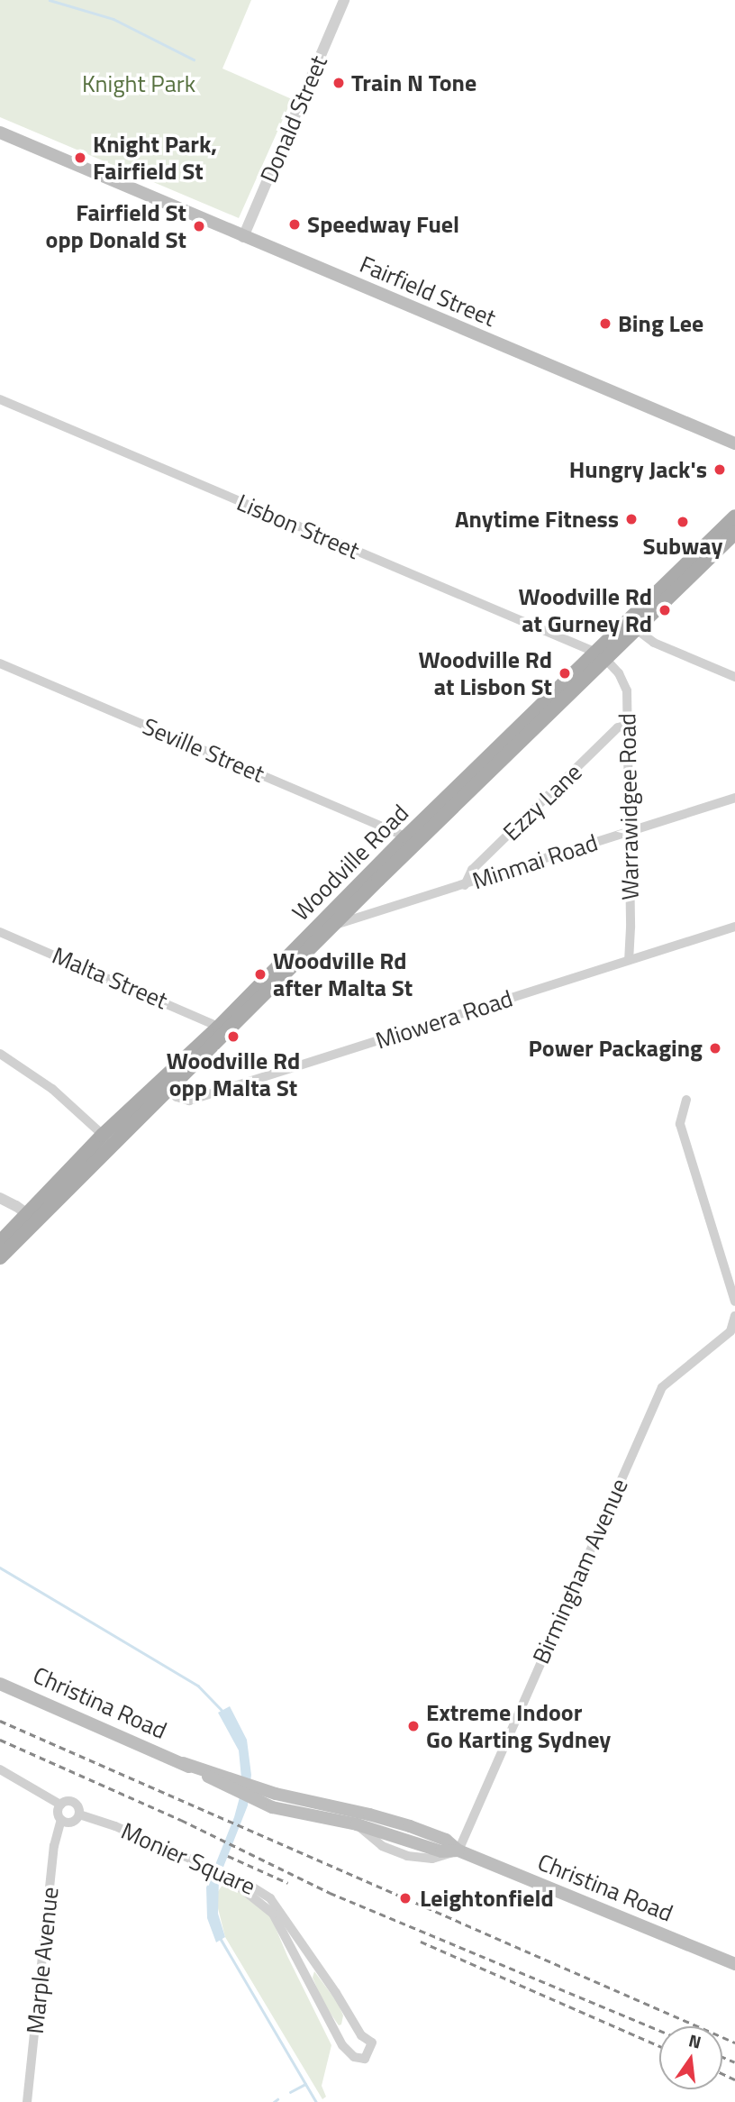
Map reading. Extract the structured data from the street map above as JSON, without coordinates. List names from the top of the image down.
{
  "streets": {
    "main road": ["Fairfield Street", "Woodville Road", "Christina Road"],
    "street": [
      "Donald Street",
      "Lisbon Street",
      "Seville Street",
      "Ezzy Lane",
      "Warrawidgee Road",
      "Minmai Road",
      "Malta Street",
      "Miowera Road",
      "Birmingham Avenue",
      "Monier Square",
      "Marple Avenue"
    ]
  },
  "crossings": [
    ["Donald Street", "Fairfield Street"],
    ["Lisbon Street", "Warrawidgee Road"],
    ["Lisbon Street", "Woodville Road"],
    ["Seville Street", "Woodville Road"],
    ["Ezzy Lane", "Warrawidgee Road"],
    ["Ezzy Lane", "Minmai Road"],
    ["Warrawidgee Road", "Minmai Road"],
    ["Warrawidgee Road", "Woodville Road"],
    ["Warrawidgee Road", "Miowera Road"],
    ["Minmai Road", "Woodville Road"],
    ["Woodville Road", "Malta Street"],
    ["Woodville Road", "Miowera Road"],
    ["Birmingham Avenue", "Christina Road"],
    ["Monier Square", "Marple Avenue"]
  ],
  "parks": ["Knight Park"],
  "places": [
    "Train N Tone",
    "Knight Park, Fairfield St",
    "Speedway Fuel",
    "Fairfield St opp Donald St",
    "Bing Lee",
    "Hungry Jack's",
    "Anytime Fitness",
    "Subway",
    "Woodville Rd at Gurney Rd",
    "Woodville Rd at Lisbon St",
    "Woodville Rd after Malta St",
    "Woodville Rd opp Malta St",
    "Power Packaging",
    "Extreme Indoor Go Karting Sydney",
    "Leightonfield"
  ],
  "north": "top"
}
